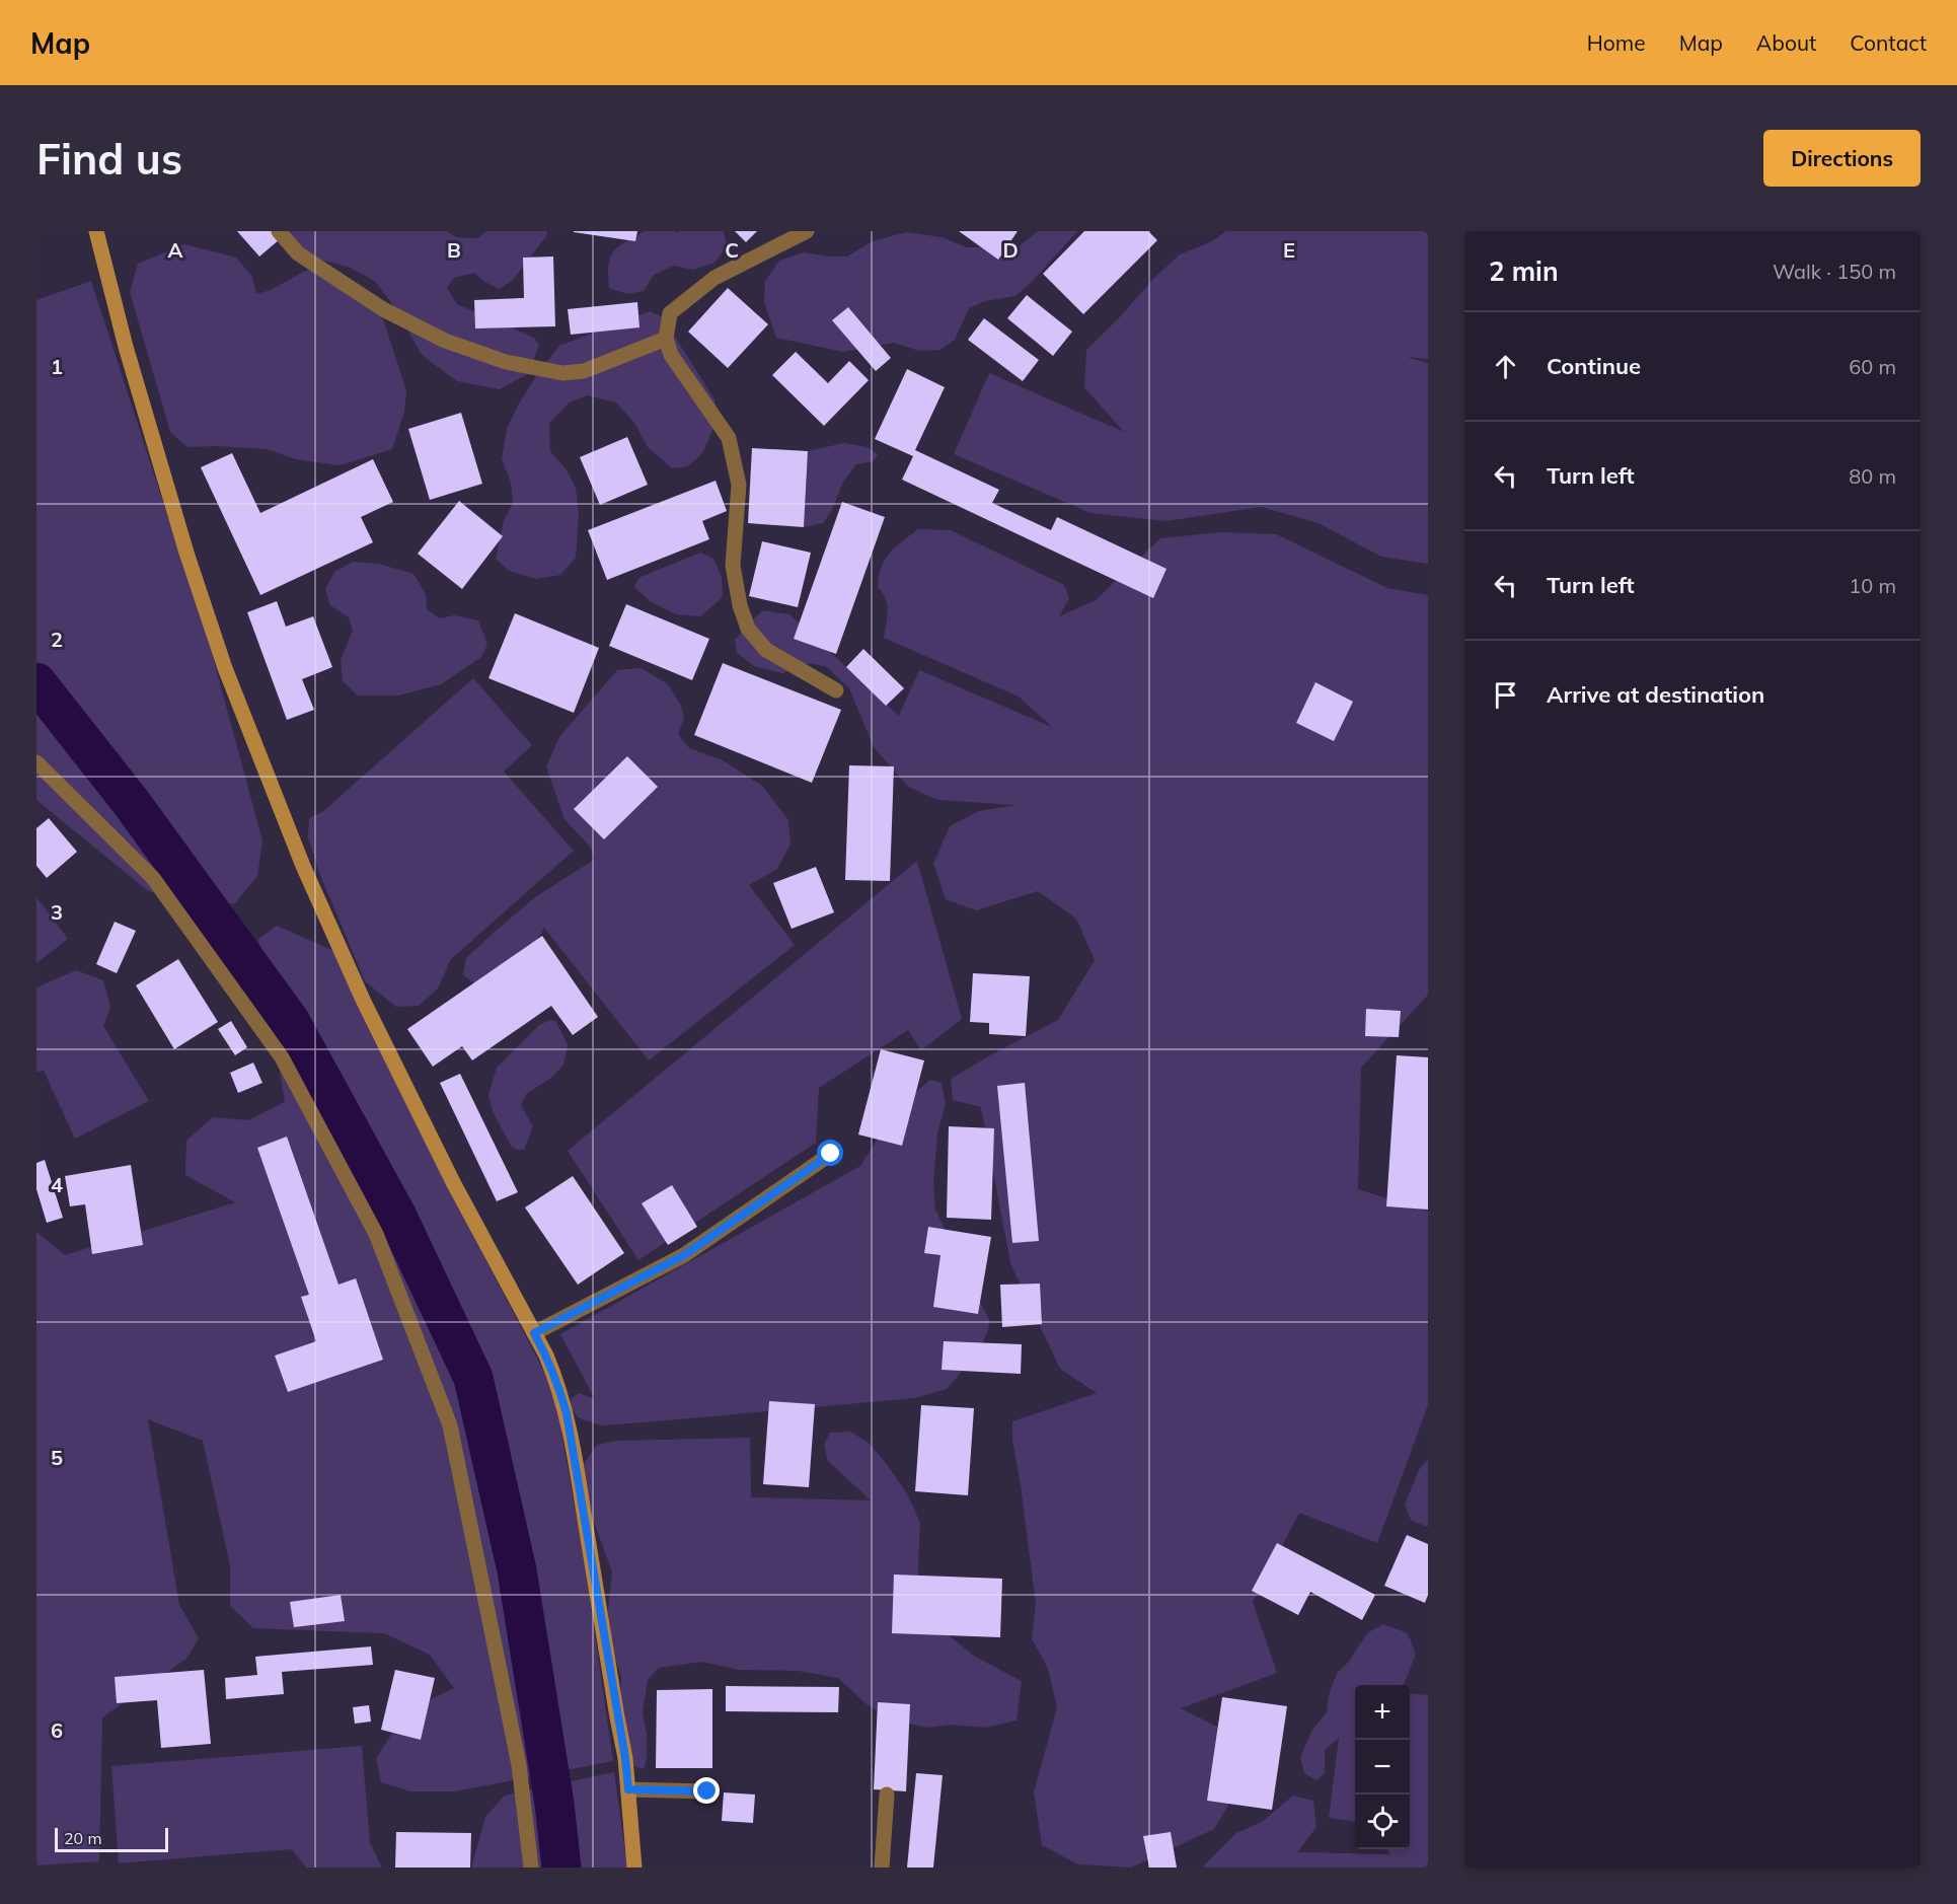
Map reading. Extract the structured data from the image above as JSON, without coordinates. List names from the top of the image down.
{
  "scale_bar": "20 m",
  "page": {
    "header": "Map",
    "nav": [
      "Home",
      "Map",
      "About",
      "Contact"
    ],
    "buttons": "Directions",
    "title": "Find us",
    "heading": ["2 min", "Walk · 150 m"],
    "list": [
      ["Continue", "60 m"],
      ["Turn left", "80 m"],
      ["Turn left", "10 m"],
      "Arrive at destination"
    ],
    "map_buttons": ["+", "−"],
    "scale": "20 m"
  },
  "grid": {
    "columns": [
      "A",
      "B",
      "C",
      "D",
      "E"
    ],
    "rows": [
      "1",
      "2",
      "3",
      "4",
      "5",
      "6"
    ]
  }
}
